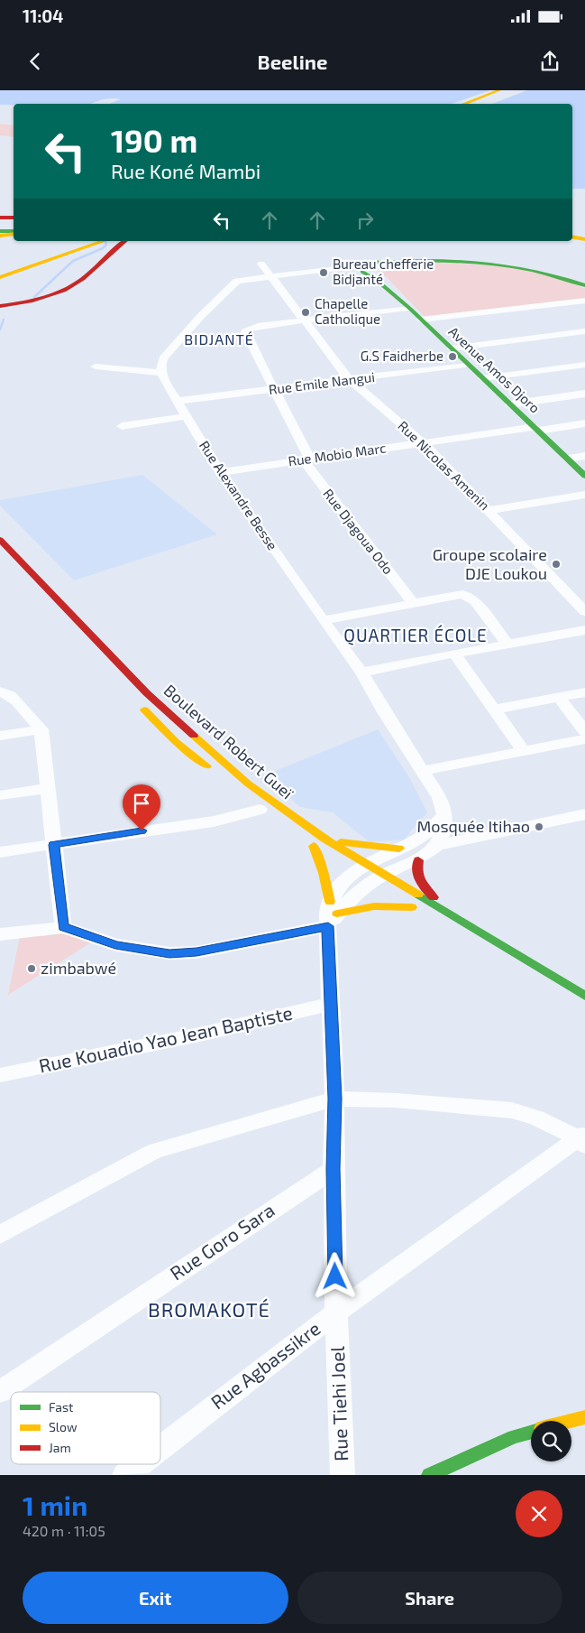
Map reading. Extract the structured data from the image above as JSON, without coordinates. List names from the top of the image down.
{
  "streets": {
    "main road": ["Avenue Amos Djoro", "Boulevard Robert Gueï"],
    "street": [
      "Rue Emile Nangui",
      "Rue Mobio Marc",
      "Rue Nicolas Amenin",
      "Rue Alexandre Besse",
      "Rue Djagoua Odo",
      "Rue Kouadio Yao Jean Baptiste",
      "Rue Goro Sara",
      "Rue Agbassikre",
      "Rue Tiehi Joel"
    ]
  },
  "crossings": [
    ["Avenue Amos Djoro", "Rue Emile Nangui"],
    ["Avenue Amos Djoro", "Rue Mobio Marc"],
    ["Rue Emile Nangui", "Rue Nicolas Amenin"],
    ["Rue Emile Nangui", "Rue Alexandre Besse"],
    ["Rue Emile Nangui", "Rue Djagoua Odo"],
    ["Rue Mobio Marc", "Rue Nicolas Amenin"],
    ["Rue Mobio Marc", "Rue Alexandre Besse"],
    ["Rue Mobio Marc", "Rue Djagoua Odo"],
    ["Rue Nicolas Amenin", "Rue Djagoua Odo"],
    ["Rue Kouadio Yao Jean Baptiste", "Rue Tiehi Joel"],
    ["Rue Goro Sara", "Rue Tiehi Joel"],
    ["Rue Agbassikre", "Rue Tiehi Joel"]
  ],
  "districts": ["BIDJANTÉ", "QUARTIER ÉCOLE", "BROMAKOTÉ"],
  "places": [
    "Bureau chefferie Bidjanté",
    "Chapelle Catholique",
    "G.S Faidherbe",
    "Groupe scolaire DJE Loukou",
    "Mosquée Itihao",
    "zimbabwé"
  ],
  "legend": ["Fast", "Slow", "Jam"],
  "page": {
    "status": "11:04",
    "header": "Beeline",
    "turn": ["190 m", "Rue Koné Mambi"],
    "heading": ["1 min", "420 m · 11:05"],
    "buttons": ["Exit", "Share"]
  }
}
